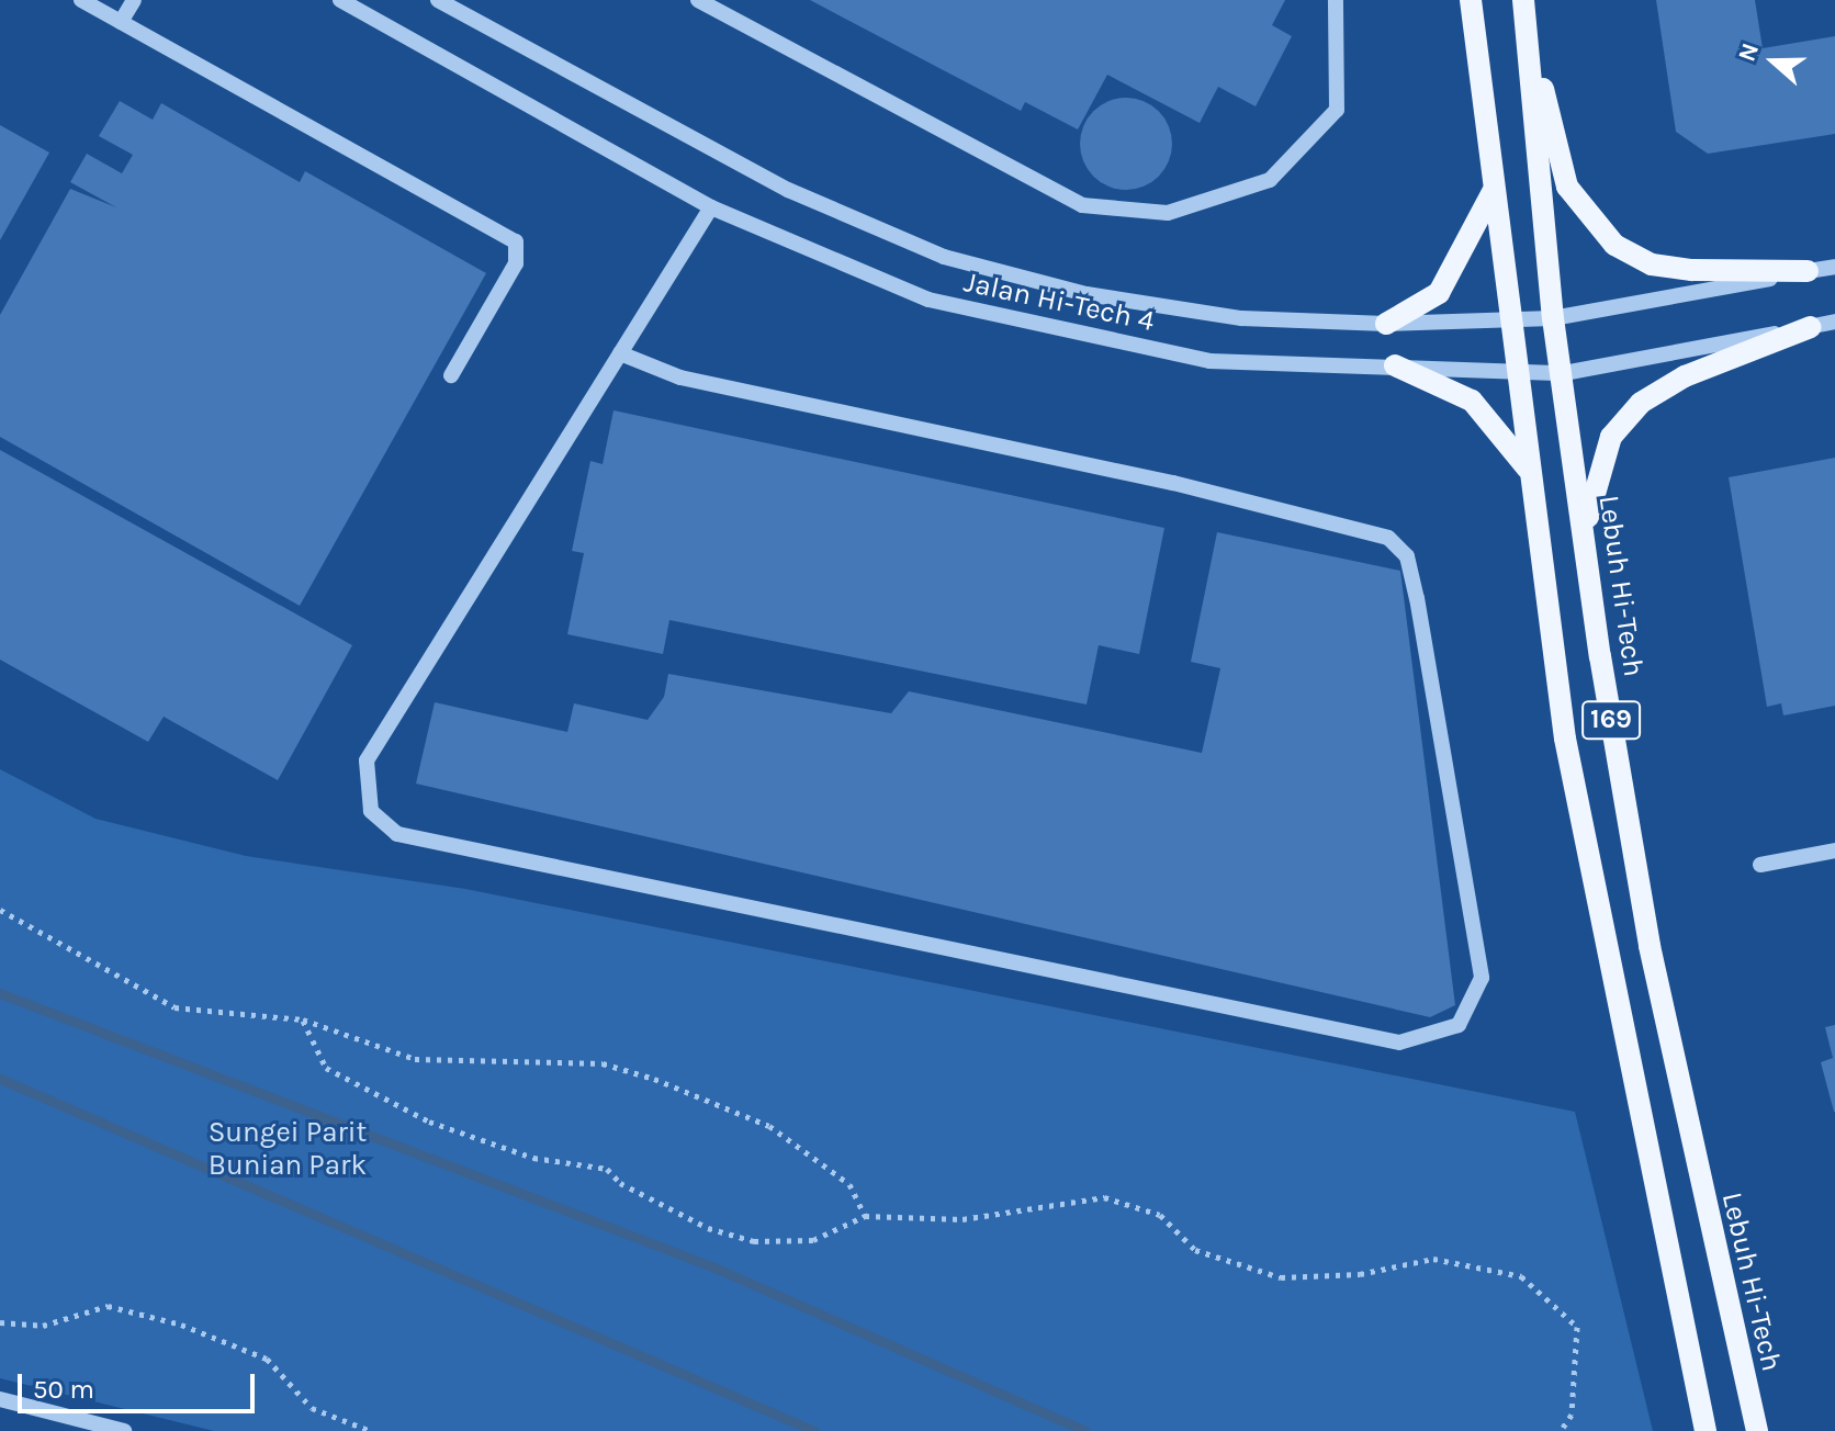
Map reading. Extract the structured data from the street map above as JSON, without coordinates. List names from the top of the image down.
{
  "streets": {
    "main road": ["Lebuh Hi-Tech", "169"],
    "street": ["Jalan Hi-Tech 4"]
  },
  "crossings": [
    ["Jalan Hi-Tech 4", "Lebuh Hi-Tech"],
    ["Jalan Hi-Tech 4", "169"]
  ],
  "parks": ["Sungei Parit Bunian Park"],
  "scale_bar": "50 m",
  "north": "left"
}
